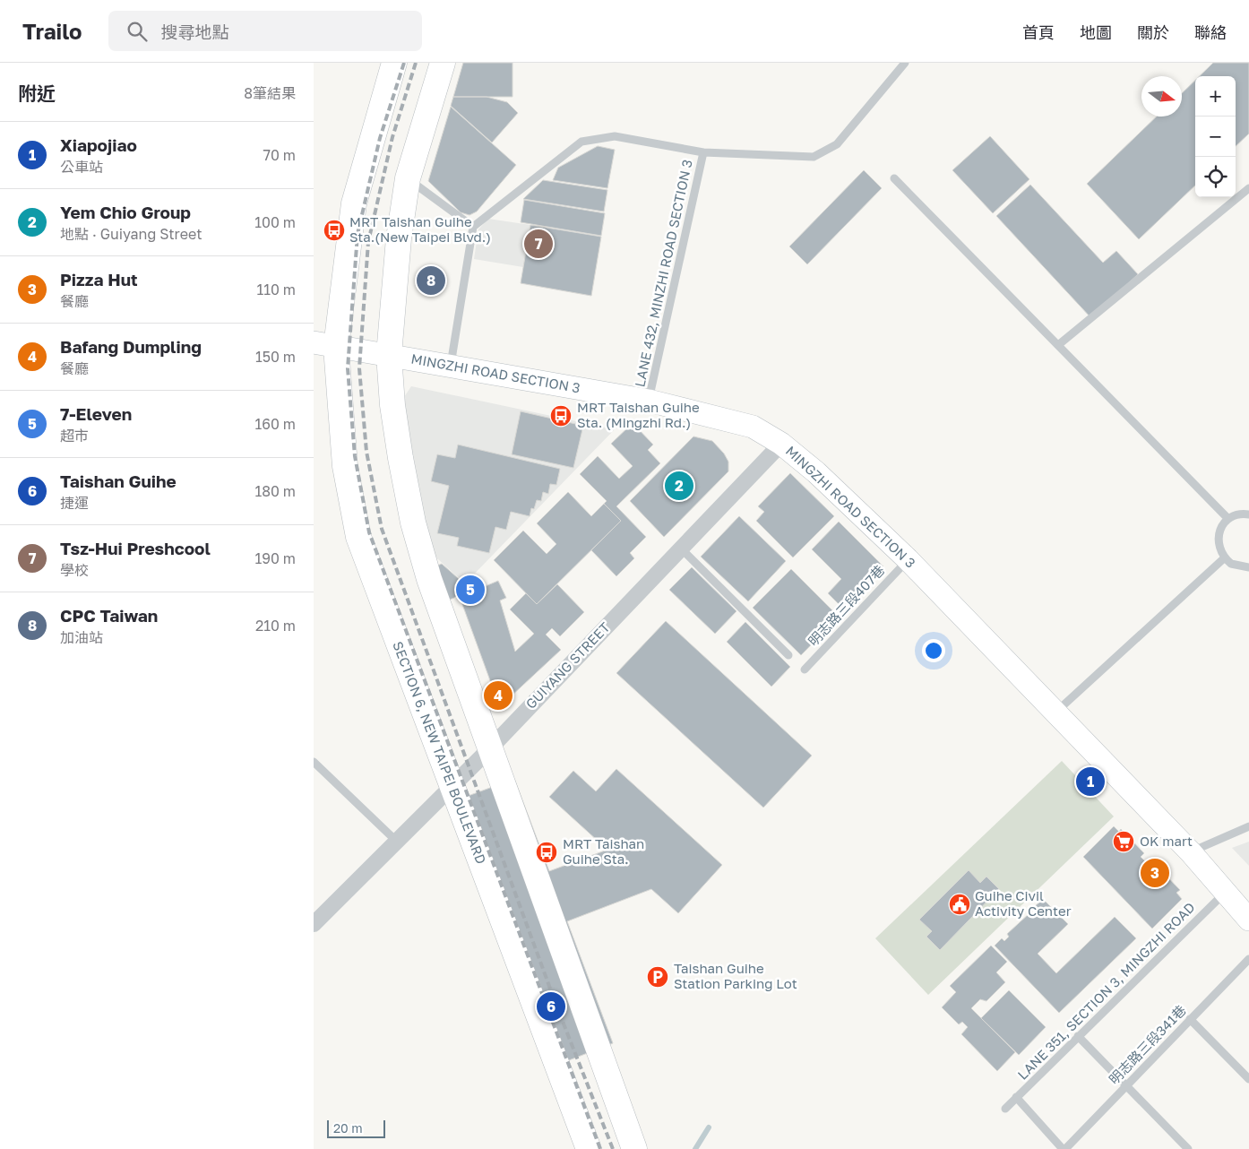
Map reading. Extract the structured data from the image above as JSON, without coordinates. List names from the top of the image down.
{
  "streets": {
    "main road": ["MINGZHI ROAD SECTION 3", "SECTION 6, NEW TAIPEI BOULEVARD"],
    "street": ["GUIYANG STREET"],
    "lane": [
      "LANE 432, MINZHI ROAD SECTION 3",
      "明志路三段407巷",
      "LANE 351, SECTION 3, MINGZHI ROAD",
      "明志路三段341巷"
    ]
  },
  "crossings": [
    ["LANE 432, MINZHI ROAD SECTION 3", "MINGZHI ROAD SECTION 3"],
    ["MINGZHI ROAD SECTION 3", "明志路三段407巷"],
    ["MINGZHI ROAD SECTION 3", "GUIYANG STREET"],
    ["MINGZHI ROAD SECTION 3", "SECTION 6, NEW TAIPEI BOULEVARD"],
    ["MINGZHI ROAD SECTION 3", "LANE 351, SECTION 3, MINGZHI ROAD"],
    ["GUIYANG STREET", "SECTION 6, NEW TAIPEI BOULEVARD"]
  ],
  "places": {
    "bus stop": ["MRT Taishan Guihe Sta.(New Taipei Blvd.)", "MRT Taishan Guihe Sta. (Mingzhi Rd.)", "MRT Taishan Guihe Sta."],
    "supermarket": ["OK mart"],
    "public building": ["Guihe Civil Activity Center"],
    "parking": ["Taishan Guihe Station Parking Lot"]
  },
  "scale_bar": "20 m",
  "north": "right",
  "page": {
    "header": "Trailo",
    "search": "搜尋地點",
    "nav": [
      "首頁",
      "地圖",
      "關於",
      "聯絡"
    ],
    "heading": ["附近", "8筆結果"],
    "map_buttons": ["+", "−"],
    "list": [
      {
        "mark": "1",
        "name": "Xiapojiao",
        "note": "公車站",
        "value": "70 m"
      },
      {
        "mark": "2",
        "name": "Yem Chio Group",
        "note": "地點 · Guiyang Street",
        "value": "100 m"
      },
      {
        "mark": "3",
        "name": "Pizza Hut",
        "note": "餐廳",
        "value": "110 m"
      },
      {
        "mark": "4",
        "name": "Bafang Dumpling",
        "note": "餐廳",
        "value": "150 m"
      },
      {
        "mark": "5",
        "name": "7-Eleven",
        "note": "超市",
        "value": "160 m"
      },
      {
        "mark": "6",
        "name": "Taishan Guihe",
        "note": "捷運",
        "value": "180 m"
      },
      {
        "mark": "7",
        "name": "Tsz-Hui Preshcool",
        "note": "學校",
        "value": "190 m"
      },
      {
        "mark": "8",
        "name": "CPC Taiwan",
        "note": "加油站",
        "value": "210 m"
      }
    ],
    "pins": [
      "7",
      "8",
      "2",
      "5",
      "4",
      "1",
      "3",
      "6"
    ],
    "scale": "20 m"
  }
}
